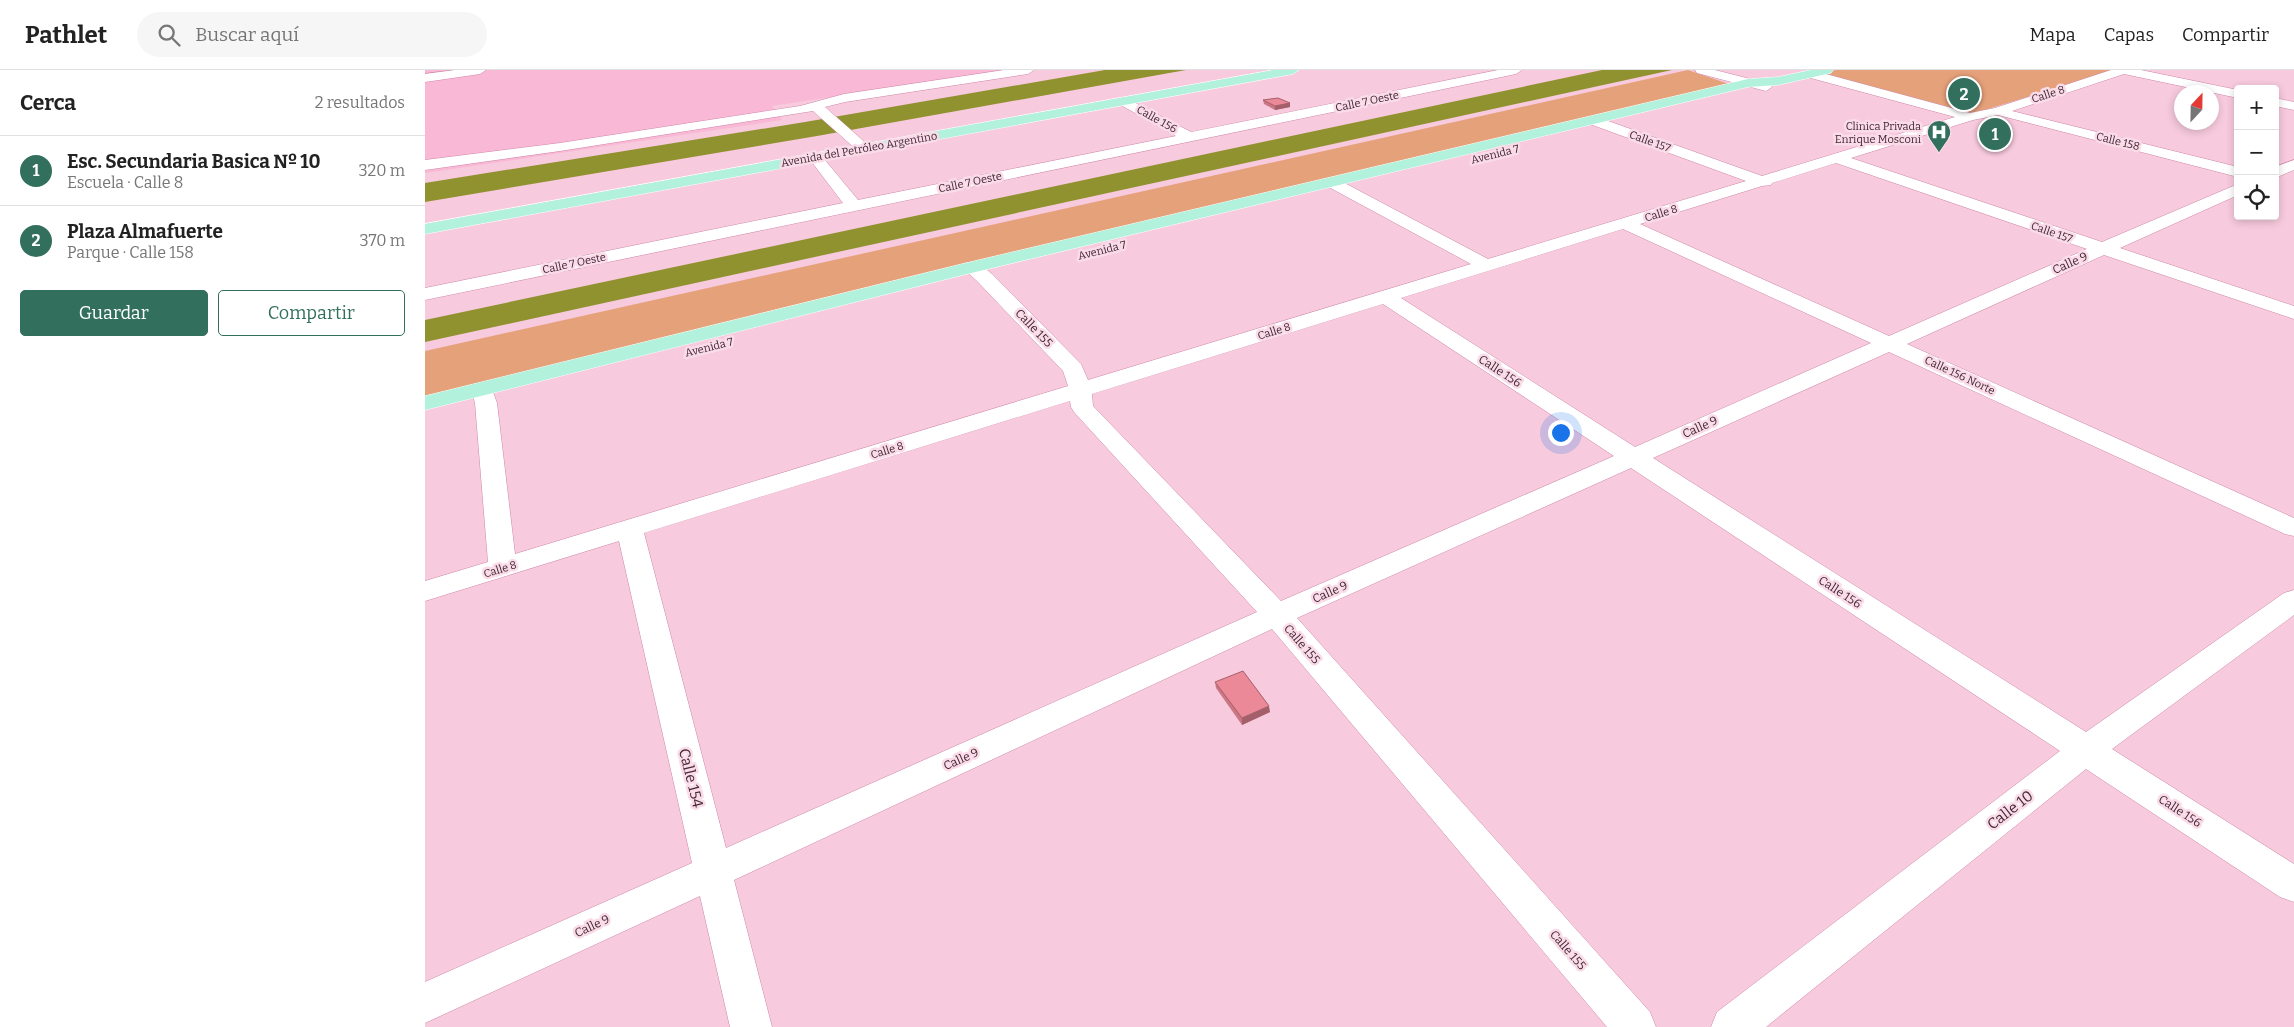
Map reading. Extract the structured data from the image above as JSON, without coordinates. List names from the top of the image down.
{
  "streets": {
    "main road": ["Avenida del Petróleo Argentino", "Avenida 7"],
    "street": [
      "Calle 8",
      "Calle 7 Oeste",
      "Calle 156",
      "Calle 157",
      "Calle 158",
      "Calle 9",
      "Calle 155",
      "Calle 156 Norte",
      "Calle 154",
      "Calle 10"
    ]
  },
  "crossings": [
    ["Calle 8", "Calle 156"],
    ["Calle 8", "Calle 157"],
    ["Calle 8", "Calle 158"],
    ["Calle 8", "Calle 155"],
    ["Calle 8", "Calle 156 Norte"],
    ["Calle 8", "Calle 154"],
    ["Calle 7 Oeste", "Calle 156"],
    ["Calle 156", "Avenida del Petróleo Argentino"],
    ["Calle 156", "Calle 9"],
    ["Calle 156", "Calle 10"],
    ["Calle 157", "Avenida 7"],
    ["Calle 157", "Calle 9"],
    ["Avenida 7", "Calle 155"],
    ["Calle 9", "Calle 155"],
    ["Calle 9", "Calle 156 Norte"],
    ["Calle 9", "Calle 154"]
  ],
  "places": {
    "hospital": ["Clinica Privada Enrique Mosconi"]
  },
  "north": "top",
  "page": {
    "header": "Pathlet",
    "search": "Buscar aquí",
    "nav": ["Mapa", "Capas", "Compartir"],
    "heading": ["Cerca", "2 resultados"],
    "pins": ["2", "1"],
    "map_buttons": ["+", "−"],
    "list": [
      {
        "mark": "1",
        "name": "Esc. Secundaria Basica Nº 10",
        "note": "Escuela · Calle 8",
        "value": "320 m"
      },
      {
        "mark": "2",
        "name": "Plaza Almafuerte",
        "note": "Parque · Calle 158",
        "value": "370 m"
      }
    ],
    "buttons": ["Guardar", "Compartir"]
  }
}
